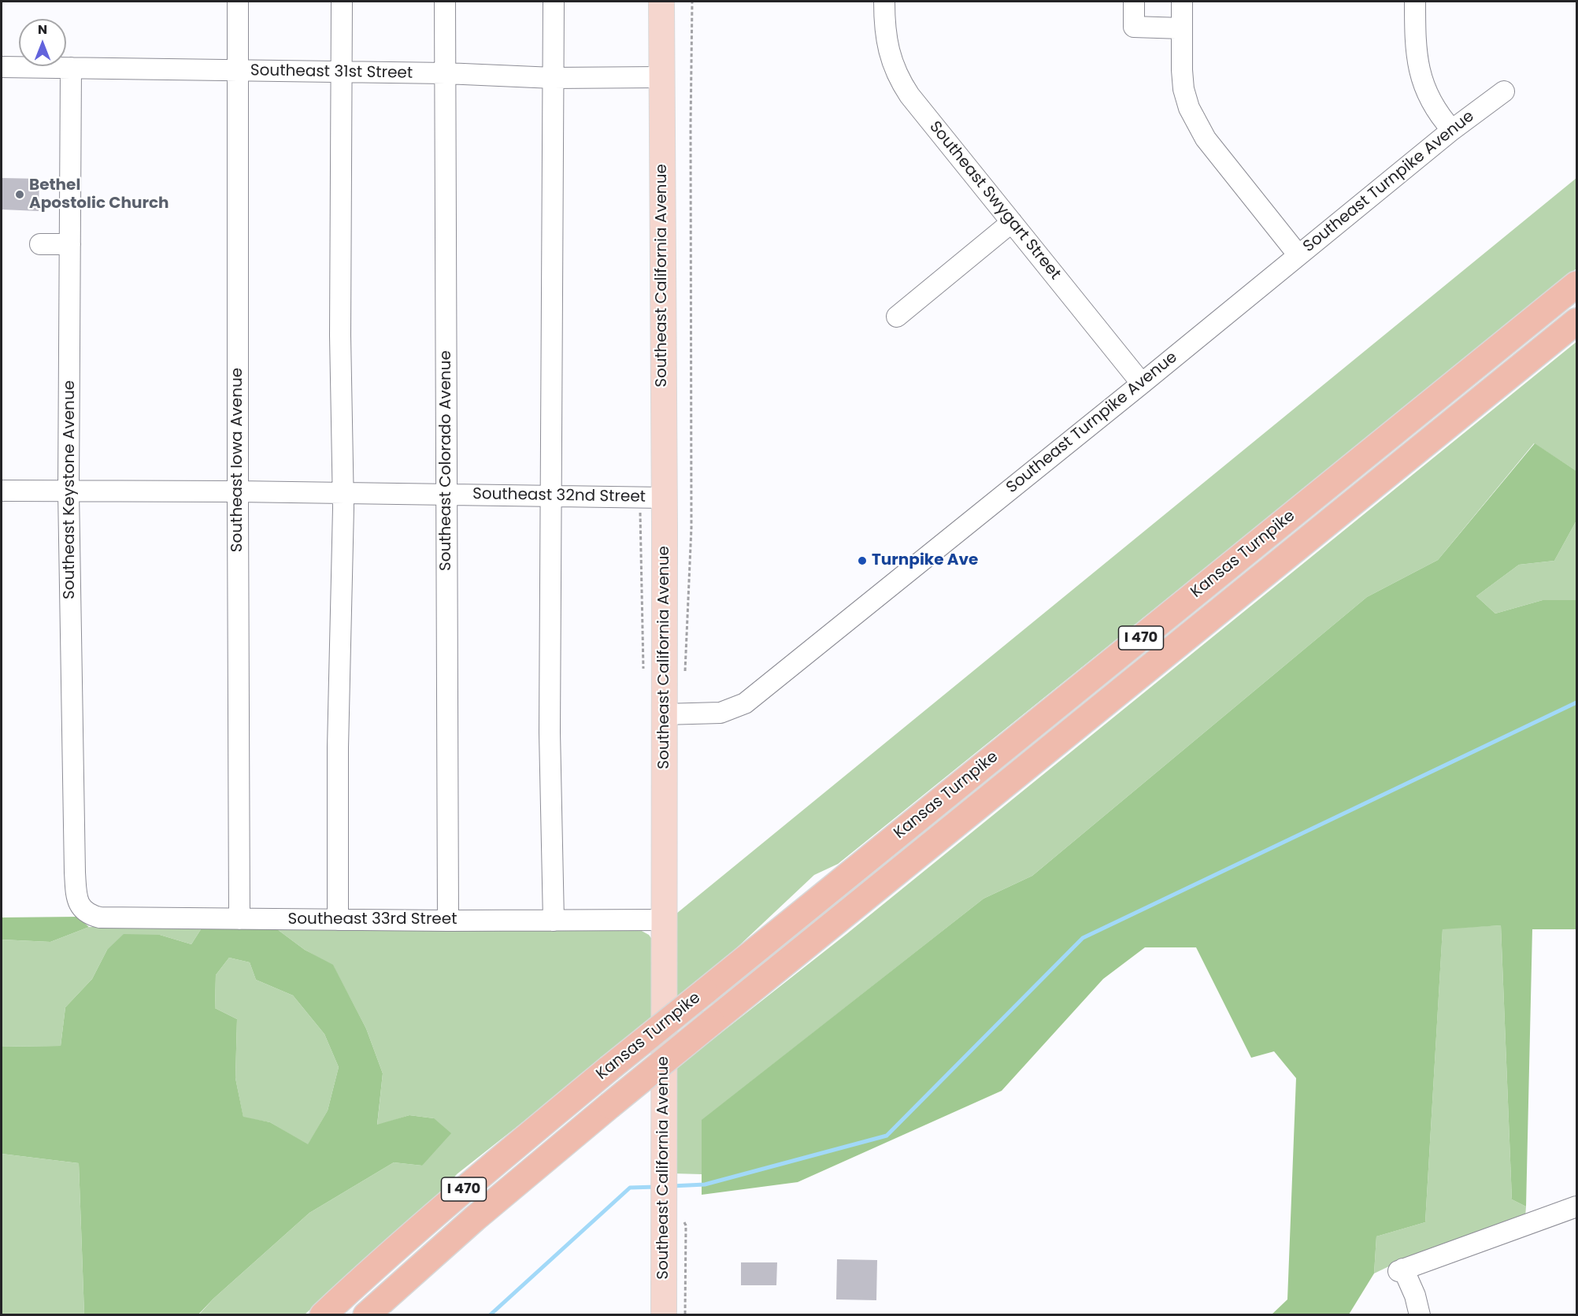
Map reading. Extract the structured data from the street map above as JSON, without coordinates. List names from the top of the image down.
{
  "streets": {
    "highway": ["Kansas Turnpike", "I 470"],
    "main road": ["Southeast California Avenue"],
    "street": [
      "Southeast 31st Street",
      "Southeast Turnpike Avenue",
      "Southeast Swygart Street",
      "Southeast Iowa Avenue",
      "Southeast Colorado Avenue",
      "Southeast Keystone Avenue",
      "Southeast 32nd Street",
      "Southeast 33rd Street"
    ]
  },
  "crossings": [
    ["Southeast 31st Street", "Southeast California Avenue"],
    ["Southeast 31st Street", "Southeast Iowa Avenue"],
    ["Southeast 31st Street", "Southeast Colorado Avenue"],
    ["Southeast 31st Street", "Southeast Keystone Avenue"],
    ["Southeast Turnpike Avenue", "Southeast Swygart Street"],
    ["Southeast Turnpike Avenue", "Southeast California Avenue"],
    ["Southeast California Avenue", "Southeast 32nd Street"],
    ["Southeast California Avenue", "Southeast 33rd Street"],
    ["Southeast Iowa Avenue", "Southeast 32nd Street"],
    ["Southeast Iowa Avenue", "Southeast 33rd Street"],
    ["Southeast Colorado Avenue", "Southeast 32nd Street"],
    ["Southeast Colorado Avenue", "Southeast 33rd Street"],
    ["Southeast Keystone Avenue", "Southeast 32nd Street"],
    ["Southeast Keystone Avenue", "Southeast 33rd Street"]
  ],
  "places": ["Bethel Apostolic Church", "Turnpike Ave"],
  "north": "top"
}
